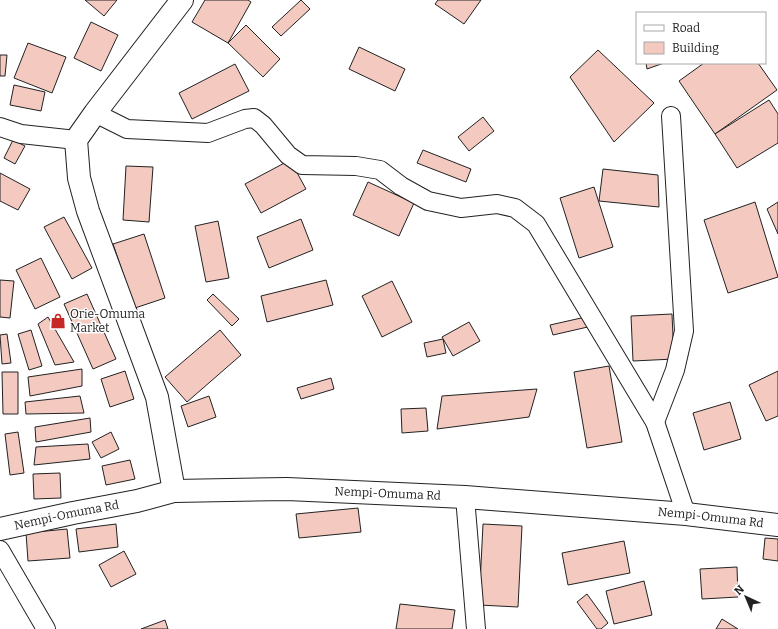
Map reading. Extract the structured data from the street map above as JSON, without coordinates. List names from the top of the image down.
{
  "streets": {
    "street": ["Nempi-Omuma Rd"]
  },
  "places": {
    "shop": ["Orie-Omuma Market"]
  },
  "legend": ["Road", "Building"],
  "north": "top left"
}
